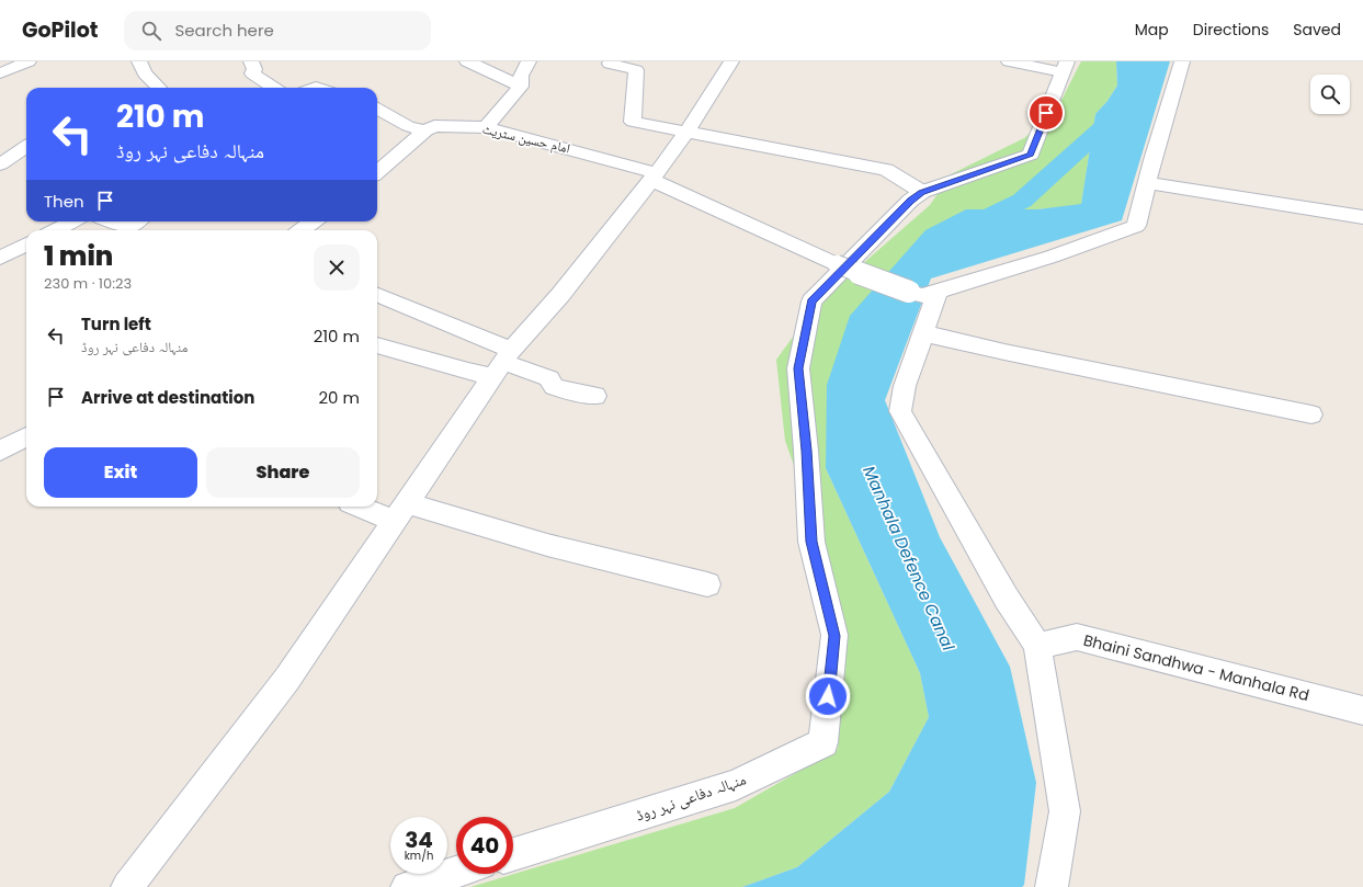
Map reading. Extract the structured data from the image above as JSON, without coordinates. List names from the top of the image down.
{
  "streets": {
    "street": ["امام حسین سٹریٹ", "Bhaini Sandhwa - Manhala Rd", "منہالہ دفاعی نہر روڈ"]
  },
  "water": ["Manhala Defence Canal"],
  "page": {
    "header": "GoPilot",
    "search": "Search here",
    "nav": ["Map", "Directions", "Saved"],
    "turn": ["210 m", "منہالہ دفاعی نہر روڈ"],
    "then": "Then",
    "heading": ["1 min", "230 m · 10:23"],
    "list": [
      {
        "name": "Turn left",
        "note": "منہالہ دفاعی نہر روڈ",
        "value": "210 m"
      },
      {
        "name": "Arrive at destination",
        "value": "20 m"
      }
    ],
    "buttons": ["Exit", "Share"],
    "speed": "34 km/h",
    "limit": "40"
  }
}
